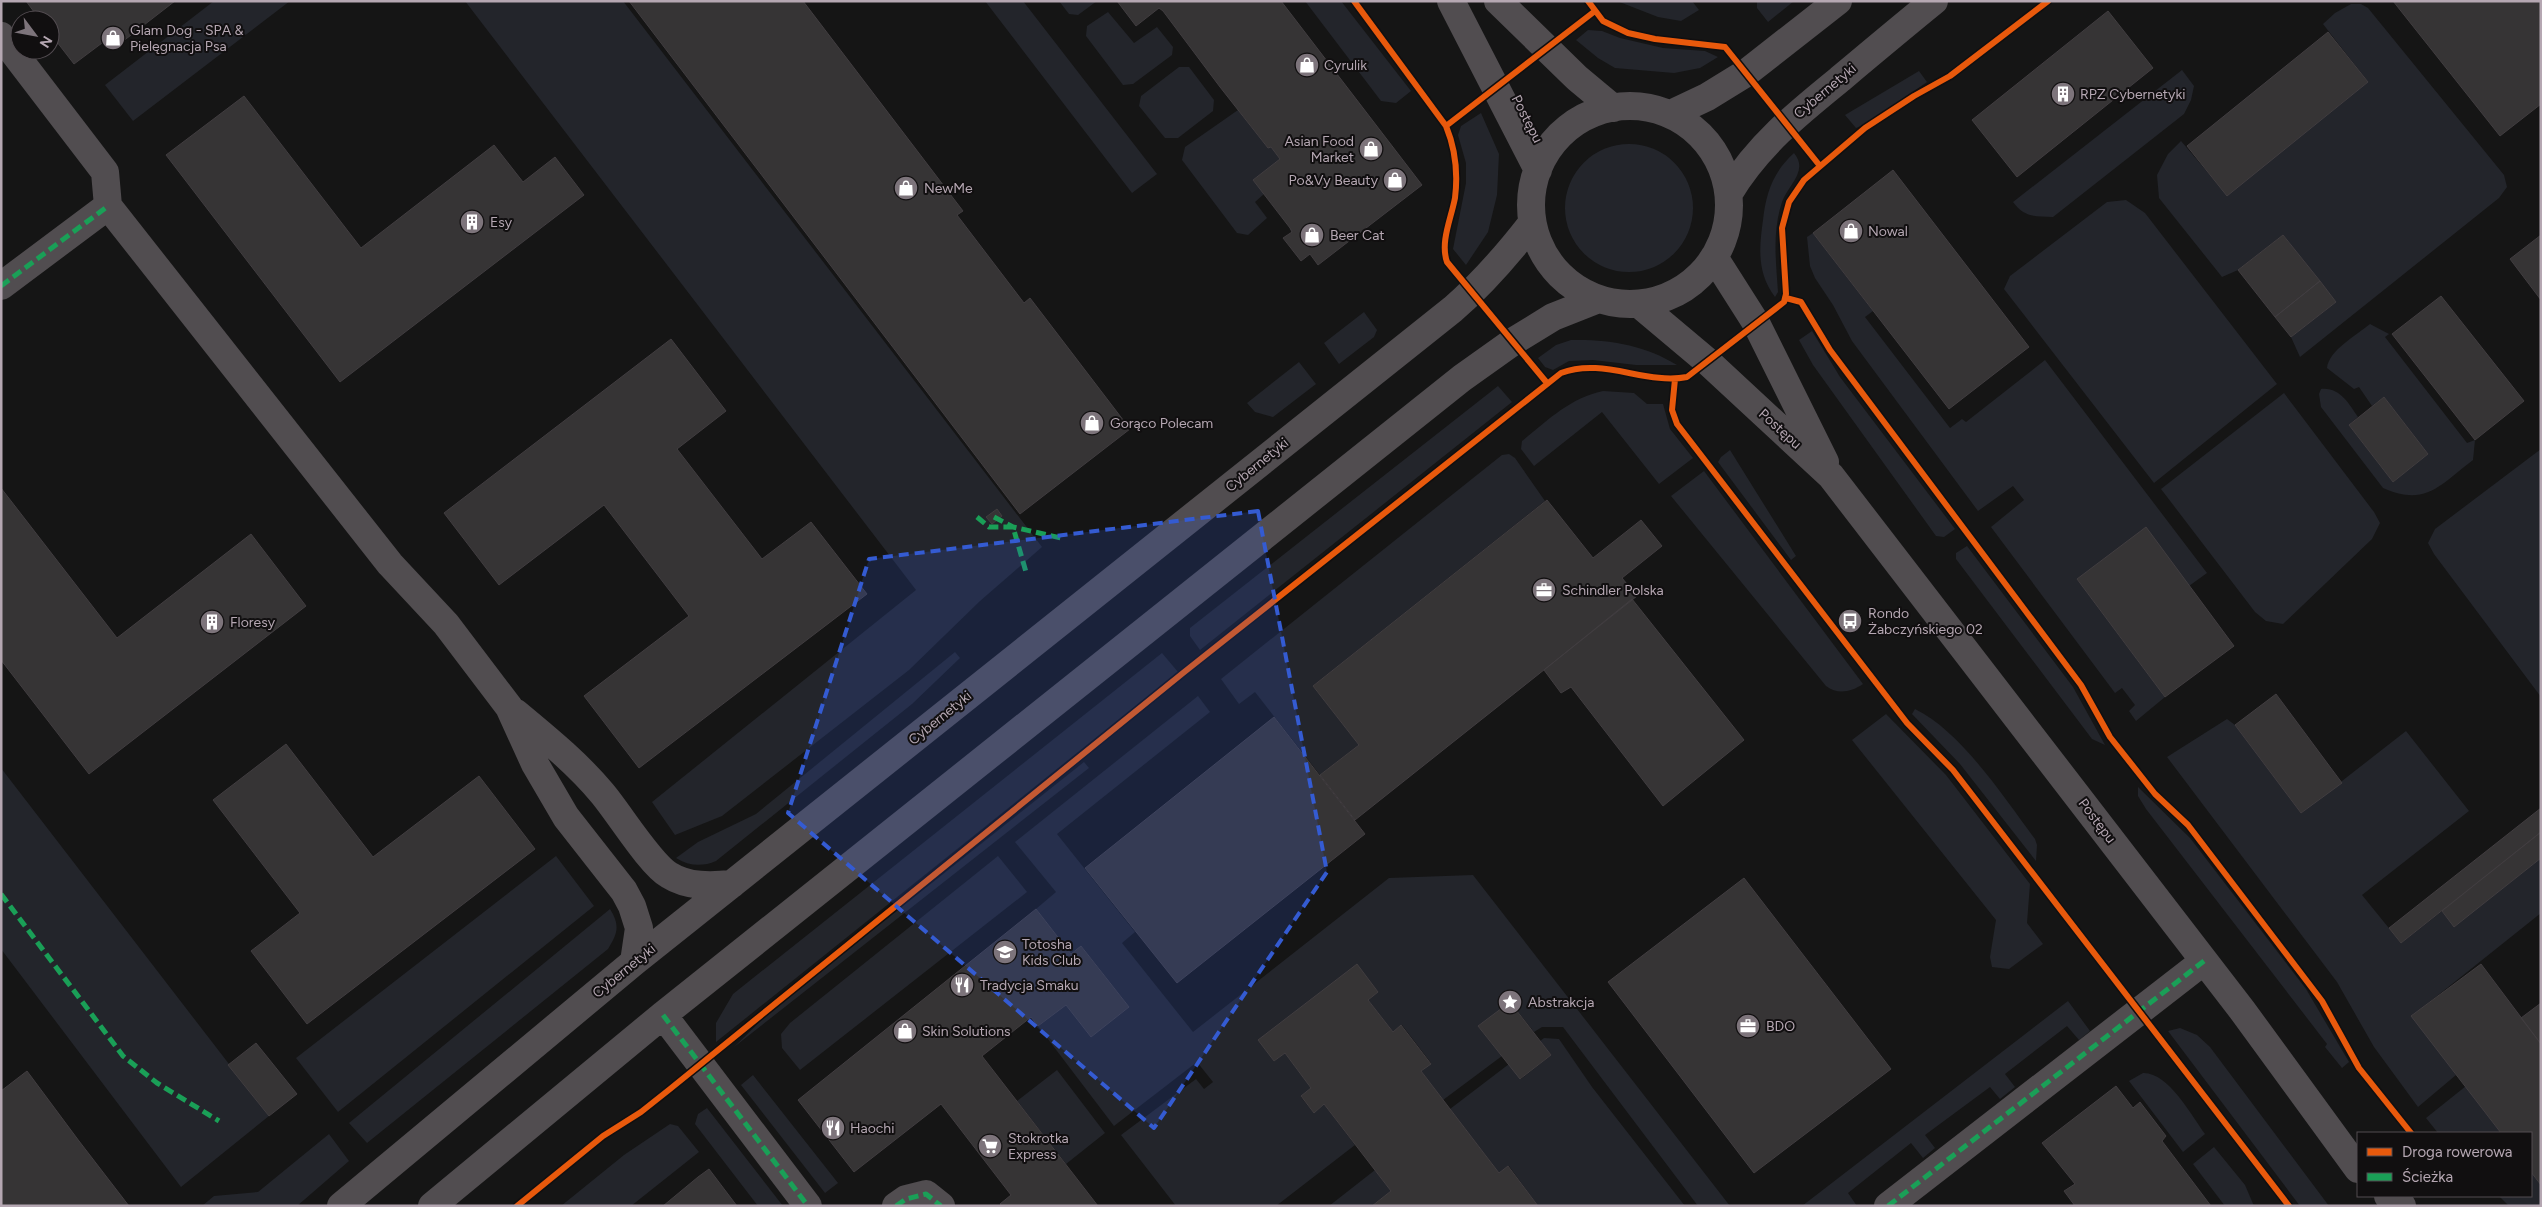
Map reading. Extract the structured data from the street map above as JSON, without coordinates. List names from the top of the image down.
{
  "streets": {
    "street": ["Cybernetyki", "Postępu"]
  },
  "places": {
    "shop": [
      "Glam Dog - SPA & Pielęgnacja Psa",
      "Cyrulik",
      "Asian Food Market",
      "Po&Vy Beauty",
      "NewMe",
      "Nowal",
      "Beer Cat",
      "Gorąco Polecam",
      "Skin Solutions"
    ],
    "building": ["RPZ Cybernetyki", "Esy", "Floresy"],
    "office": ["Schindler Polska", "BDO"],
    "bus stop": ["Rondo Żabczyńskiego 02"],
    "school or university": ["Totosha Kids Club"],
    "restaurant": ["Tradycja Smaku", "Haochi"],
    "place": ["Abstrakcja"],
    "supermarket": ["Stokrotka Express"]
  },
  "legend": ["Droga rowerowa", "Ścieżka"],
  "north": "bottom right"
}
